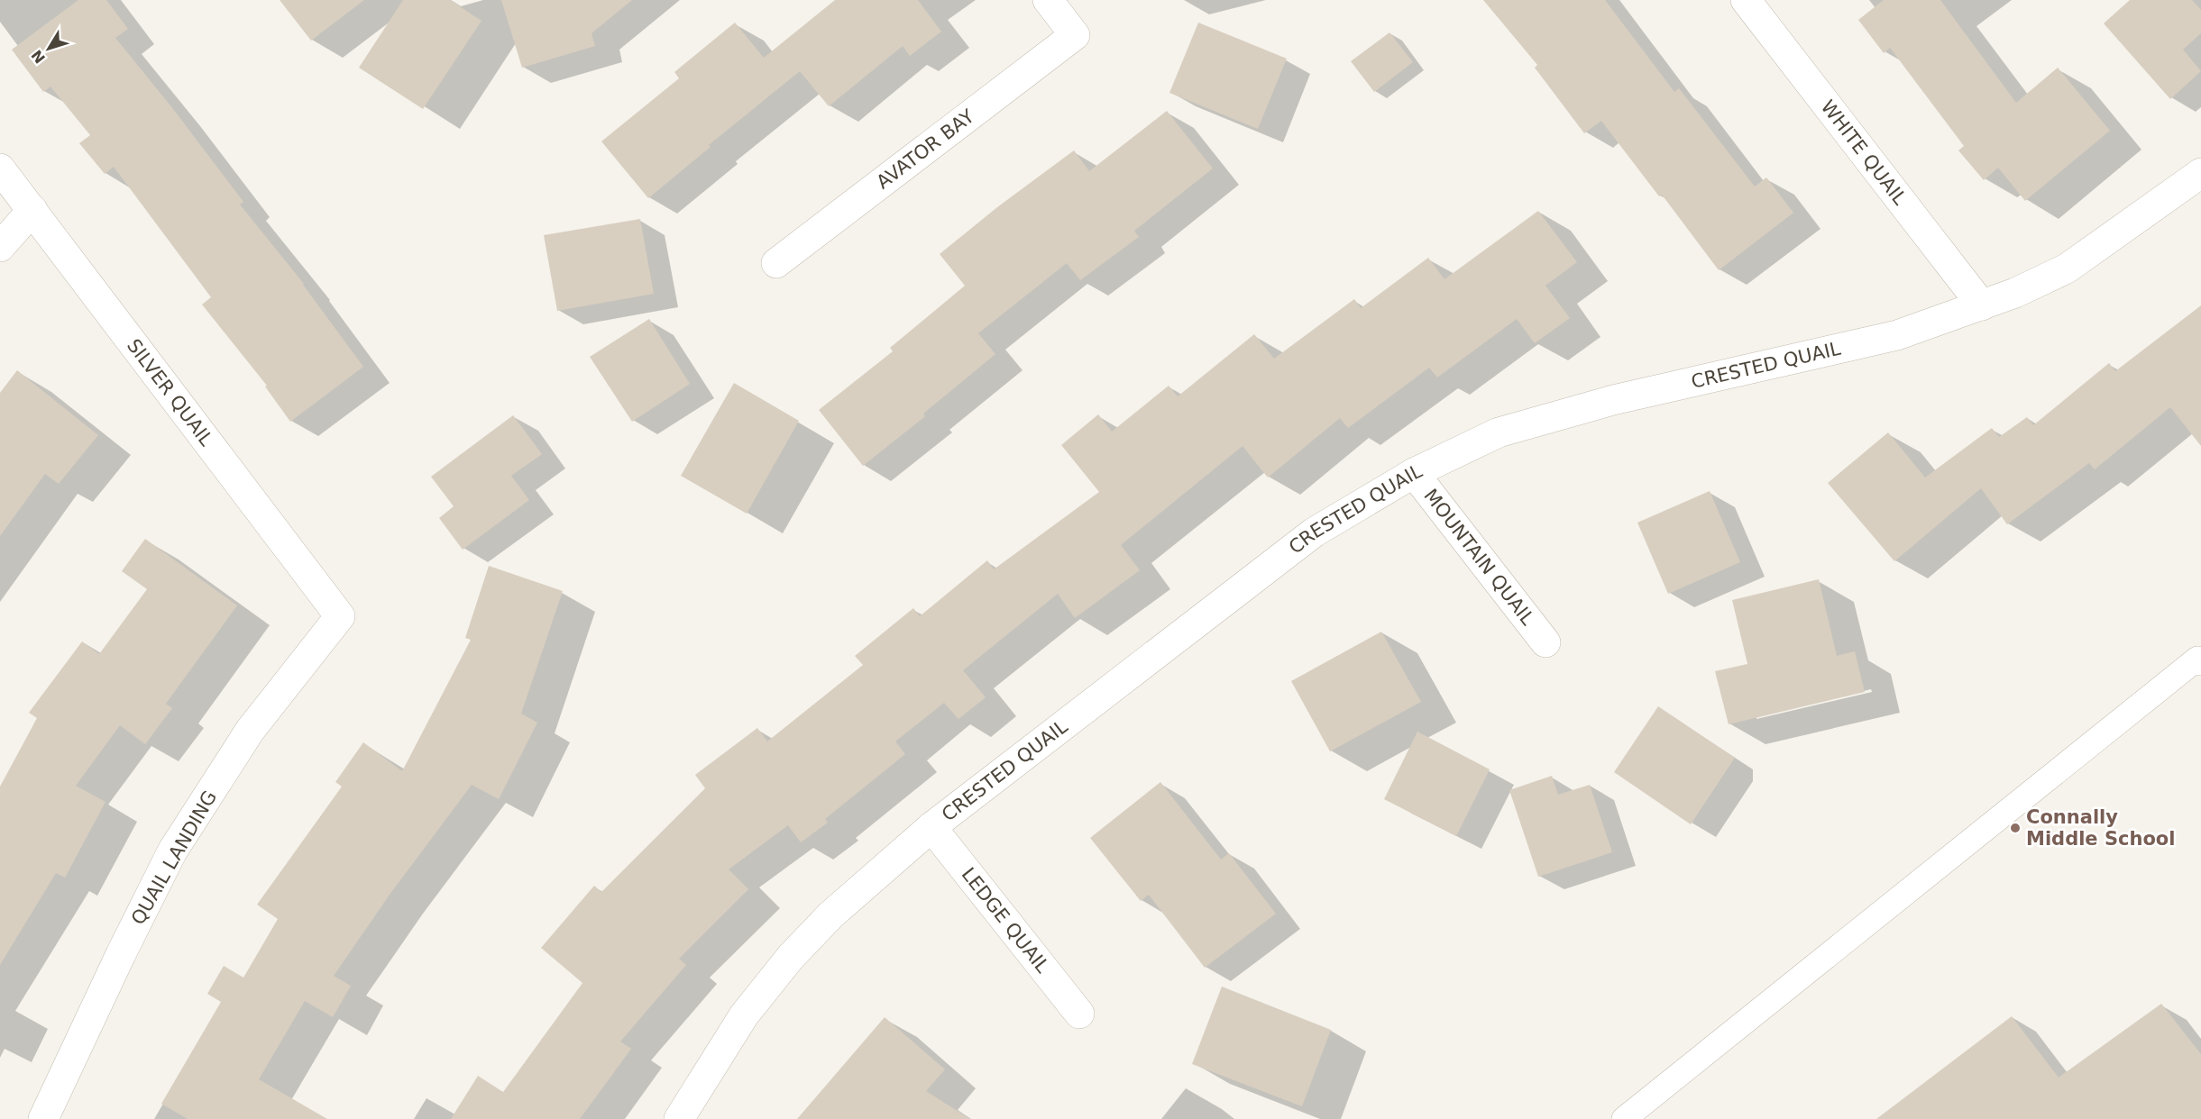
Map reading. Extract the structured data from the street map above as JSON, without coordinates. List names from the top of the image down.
{
  "streets": {
    "street": [
      "AVATOR BAY",
      "WHITE QUAIL",
      "CRESTED QUAIL",
      "SILVER QUAIL",
      "MOUNTAIN QUAIL",
      "QUAIL LANDING",
      "LEDGE QUAIL"
    ]
  },
  "crossings": [
    ["WHITE QUAIL", "CRESTED QUAIL"],
    ["CRESTED QUAIL", "MOUNTAIN QUAIL"],
    ["CRESTED QUAIL", "LEDGE QUAIL"],
    ["SILVER QUAIL", "QUAIL LANDING"]
  ],
  "places": ["Connally Middle School"],
  "north": "bottom left"
}
